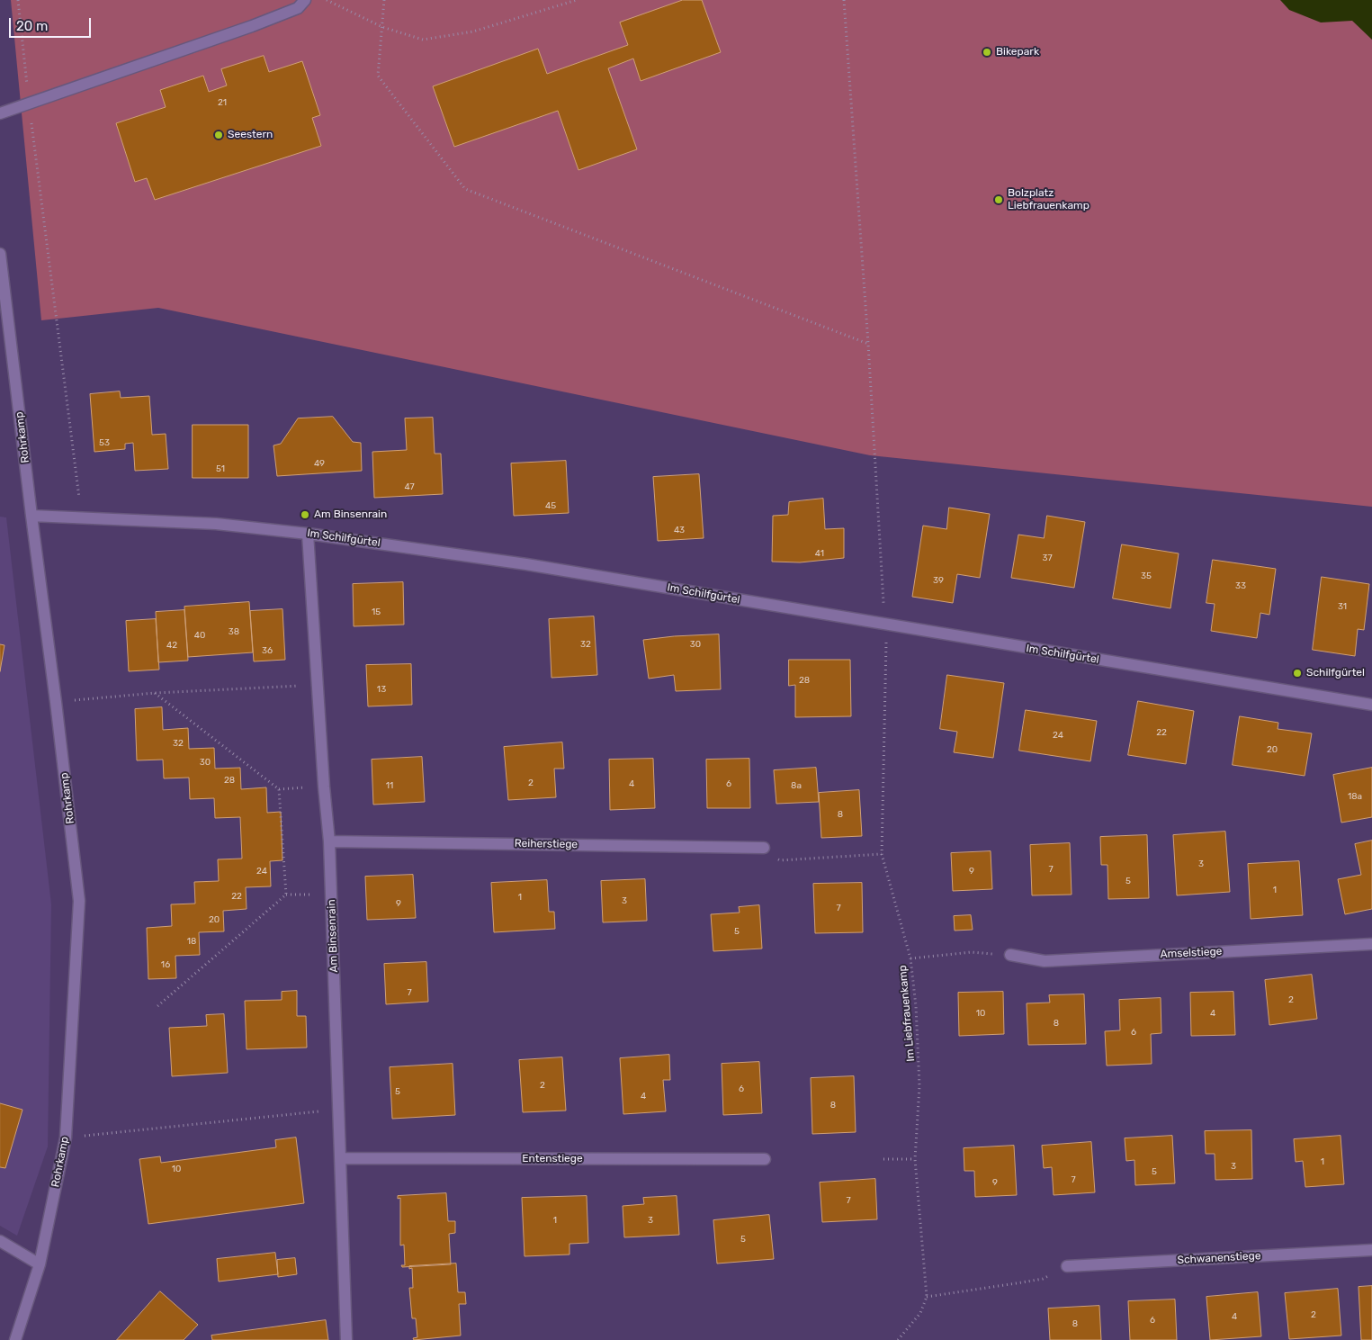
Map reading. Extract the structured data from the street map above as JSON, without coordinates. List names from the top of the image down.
{
  "streets": {
    "street": [
      "Rohrkamp",
      "Im Schilfgürtel",
      "Reiherstiege",
      "Am Binsenrain",
      "Amselstiege",
      "Entenstiege",
      "Schwanenstiege"
    ],
    "path": ["Im Liebfrauenkamp"]
  },
  "crossings": [
    ["Rohrkamp", "Im Schilfgürtel"],
    ["Im Schilfgürtel", "Am Binsenrain"],
    ["Im Schilfgürtel", "Im Liebfrauenkamp"],
    ["Reiherstiege", "Am Binsenrain"],
    ["Am Binsenrain", "Entenstiege"]
  ],
  "places": [
    "Bikepark",
    "Seestern",
    "Bolzplatz Liebfrauenkamp",
    "Am Binsenrain",
    "Schilfgürtel"
  ],
  "house_numbers": [
    "21",
    "53",
    "49",
    "51",
    "47",
    "45",
    "43",
    "41",
    "37",
    "35",
    "39",
    "33",
    "31",
    "15",
    "38",
    "40",
    "32",
    "30",
    "42",
    "36",
    "28",
    "13",
    "22",
    "24",
    "32",
    "20",
    "30",
    "28",
    "2",
    "4",
    "6",
    "11",
    "8a",
    "18a",
    "8",
    "3",
    "7",
    "24",
    "9",
    "5",
    "1",
    "22",
    "1",
    "3",
    "9",
    "7",
    "20",
    "5",
    "18",
    "16",
    "7",
    "2",
    "10",
    "4",
    "8",
    "6",
    "2",
    "6",
    "5",
    "4",
    "8",
    "1",
    "3",
    "10",
    "5",
    "7",
    "9",
    "7",
    "1",
    "3",
    "5",
    "2",
    "4",
    "6",
    "8"
  ],
  "scale_bar": "20 m"
}
